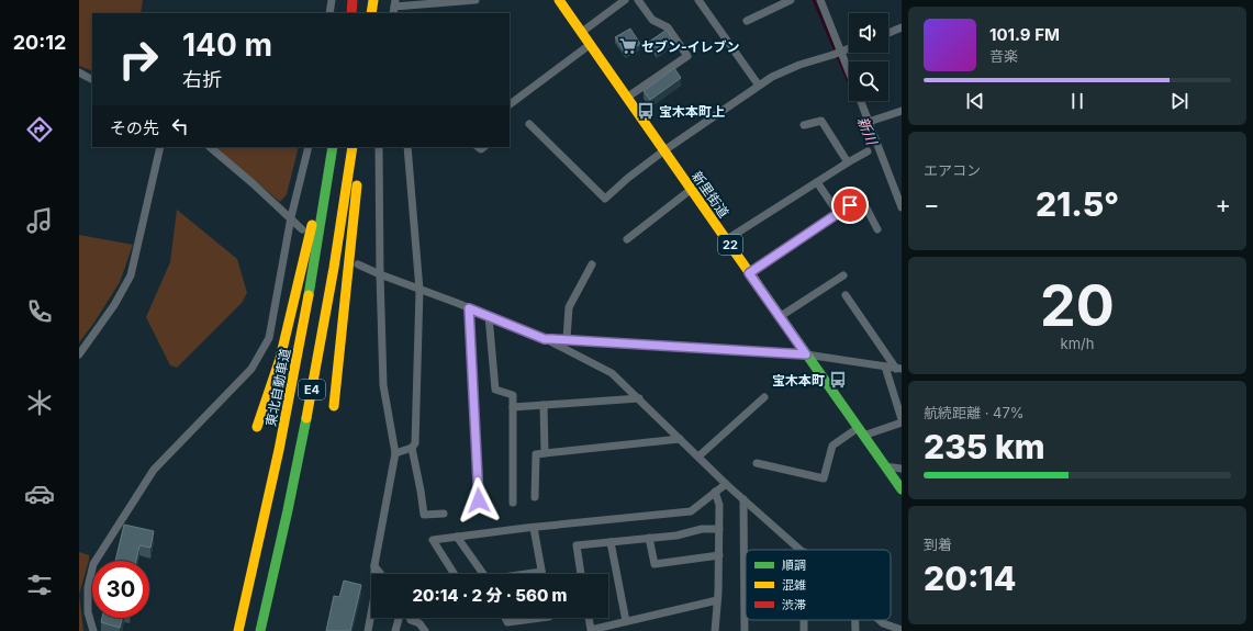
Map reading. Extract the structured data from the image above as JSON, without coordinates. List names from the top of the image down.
{
  "streets": {
    "main road": [
      "新里街道",
      "22",
      "東北自動車道",
      "E4"
    ]
  },
  "water": ["新川"],
  "places": {
    "supermarket": ["セブン-イレブン"],
    "bus stop": ["宝木本町上", "宝木本町"]
  },
  "legend": ["順調", "混雑", "渋滞"],
  "page": {
    "tabs": "20:12",
    "turn": ["140 m", "右折"],
    "song": ["101.9 FM", "音楽"],
    "then": "その先",
    "tile": [
      "エアコン",
      ["20", "km/h"],
      ["航続距離 · 47%", "235 km"],
      ["到着", "20:14"]
    ],
    "heat": ["−", "21.5°", "+"],
    "limit": "30",
    "trip": "20:14 · 2 分 · 560 m"
  }
}
